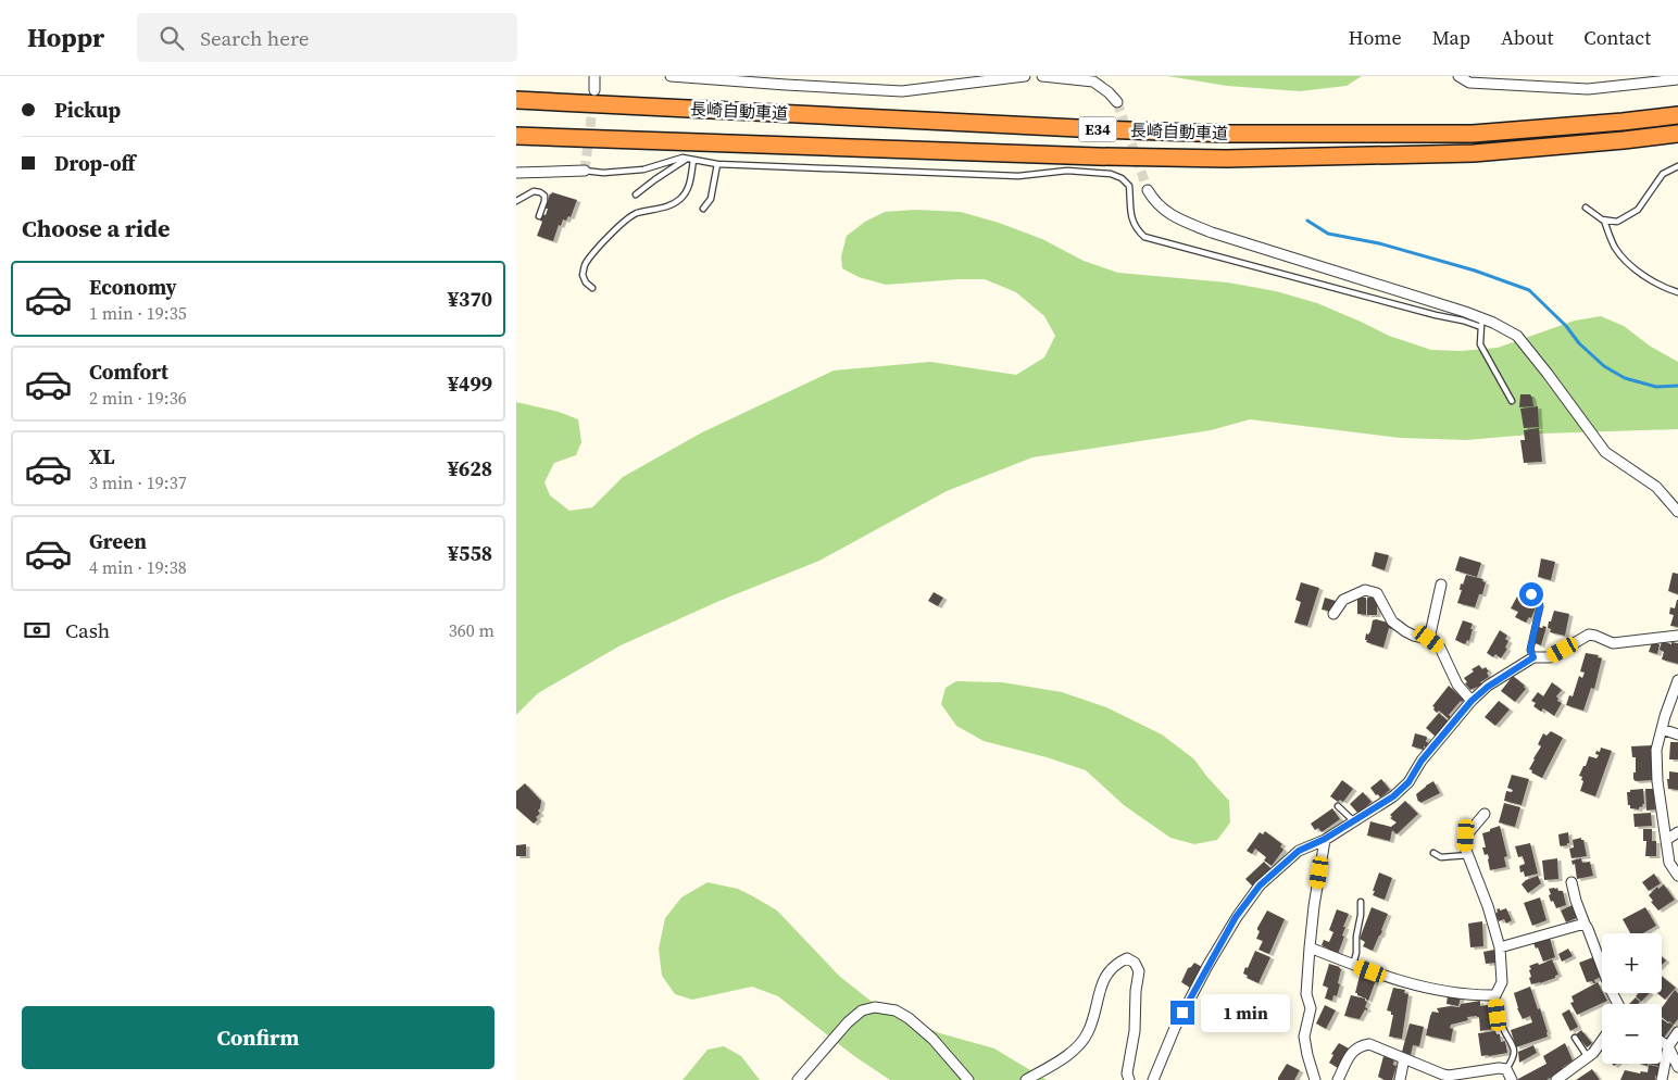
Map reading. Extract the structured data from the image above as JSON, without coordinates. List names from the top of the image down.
{
  "streets": {
    "highway": ["長崎自動車道", "E34"]
  },
  "page": {
    "header": "Hoppr",
    "search": "Search here",
    "nav": [
      "Home",
      "Map",
      "About",
      "Contact"
    ],
    "banner": ["Pickup", "Drop-off"],
    "heading": "Choose a ride",
    "list": [
      {
        "name": "Economy",
        "note": "1 min · 19:35",
        "value": "¥370"
      },
      {
        "name": "Comfort",
        "note": "2 min · 19:36",
        "value": "¥499"
      },
      {
        "name": "XL",
        "note": "3 min · 19:37",
        "value": "¥628"
      },
      {
        "name": "Green",
        "note": "4 min · 19:38",
        "value": "¥558"
      }
    ],
    "pay": ["Cash", "360 m"],
    "map_buttons": ["+", "−"],
    "bubble": "1 min",
    "buttons": "Confirm"
  }
}
